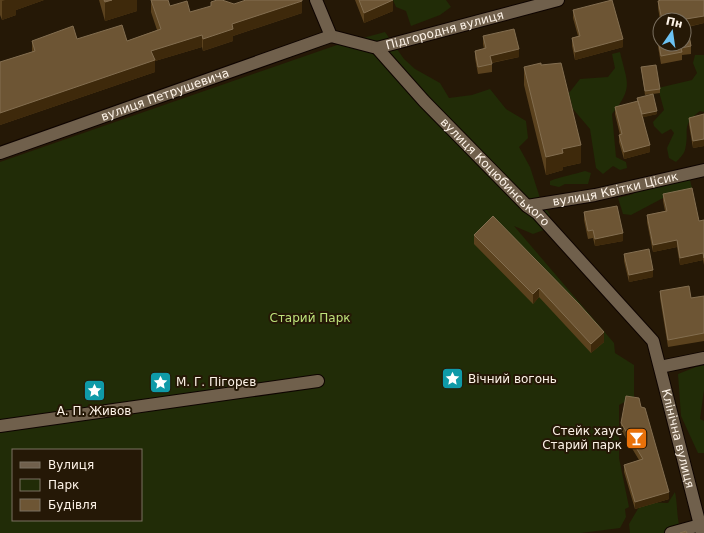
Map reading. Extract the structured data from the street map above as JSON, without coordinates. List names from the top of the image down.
{
  "streets": {
    "street": [
      "Підгородня вулиця",
      "вулиця Петрушевича",
      "вулиця Коцюбинського",
      "вулиця Квітки Цісик",
      "Клінічна вулиця"
    ]
  },
  "crossings": [
    ["Підгородня вулиця", "вулиця Коцюбинського"],
    ["вулиця Коцюбинського", "вулиця Квітки Цісик"],
    ["вулиця Коцюбинського", "Клінічна вулиця"]
  ],
  "parks": ["Старий Парк"],
  "places": {
    "place": ["Вічний вогонь", "М. Г. Пігорєв", "А. П. Живов"],
    "bar": ["Стейк хаус Старий парк"]
  },
  "legend": ["Вулиця", "Парк", "Будівля"],
  "north": "top"
}
